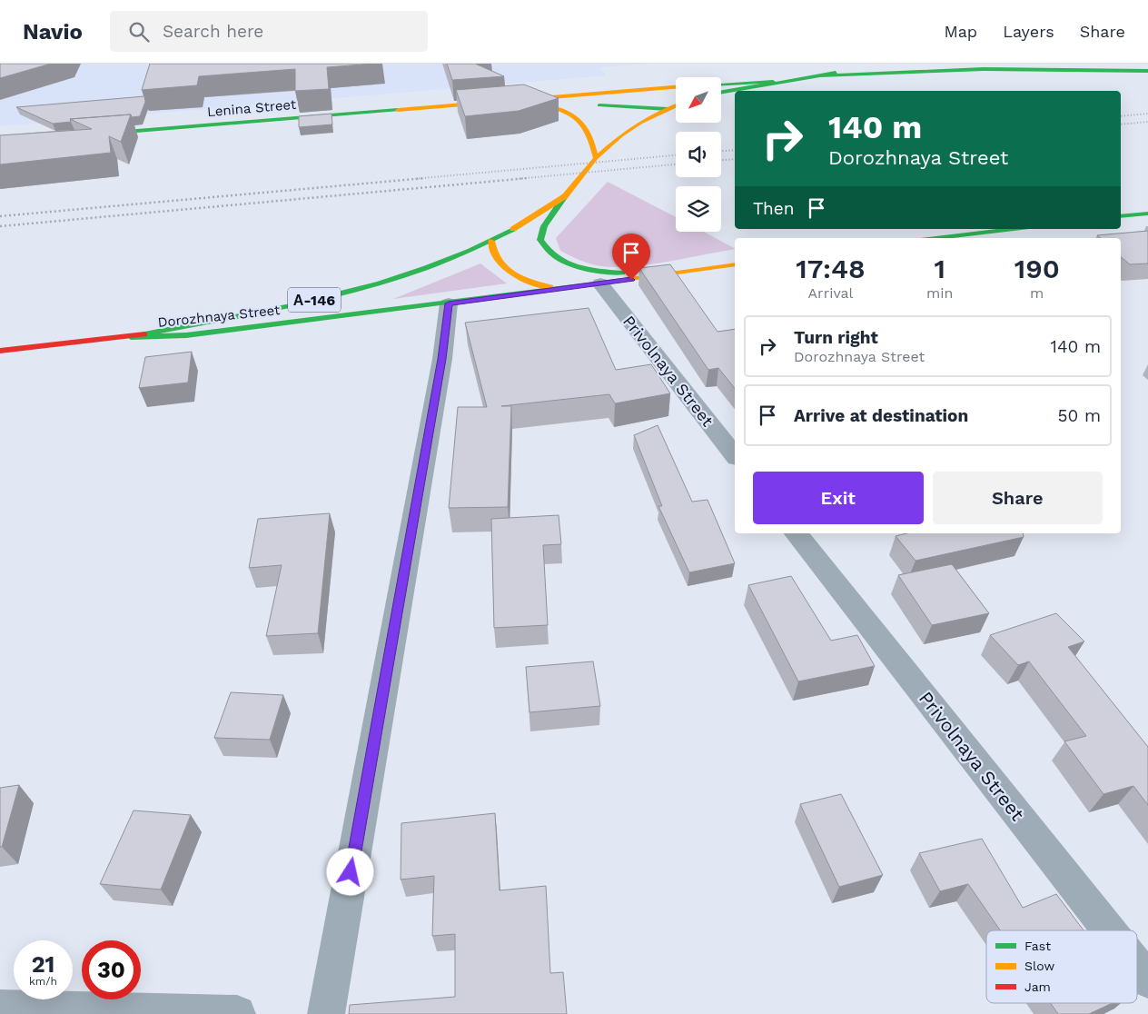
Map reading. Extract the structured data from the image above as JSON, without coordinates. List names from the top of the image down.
{
  "streets": {
    "main road": ["Lenina Street", "А-146", "Dorozhnaya Street"],
    "street": ["Privolnaya Street"]
  },
  "crossings": [
    ["Lenina Street", "А-146"],
    ["А-146", "Dorozhnaya Street"],
    ["Dorozhnaya Street", "Privolnaya Street"]
  ],
  "legend": ["Fast", "Slow", "Jam"],
  "north": "bottom left",
  "page": {
    "header": "Navio",
    "search": "Search here",
    "nav": ["Map", "Layers", "Share"],
    "turn": ["140 m", "Dorozhnaya Street"],
    "then": "Then",
    "eta": [
      "17:48",
      "Arrival",
      "1",
      "min",
      "190",
      "m"
    ],
    "list": [
      {
        "name": "Turn right",
        "note": "Dorozhnaya Street",
        "value": "140 m"
      },
      {
        "name": "Arrive at destination",
        "value": "50 m"
      }
    ],
    "buttons": ["Exit", "Share"],
    "speed": "21 km/h",
    "limit": "30"
  }
}
